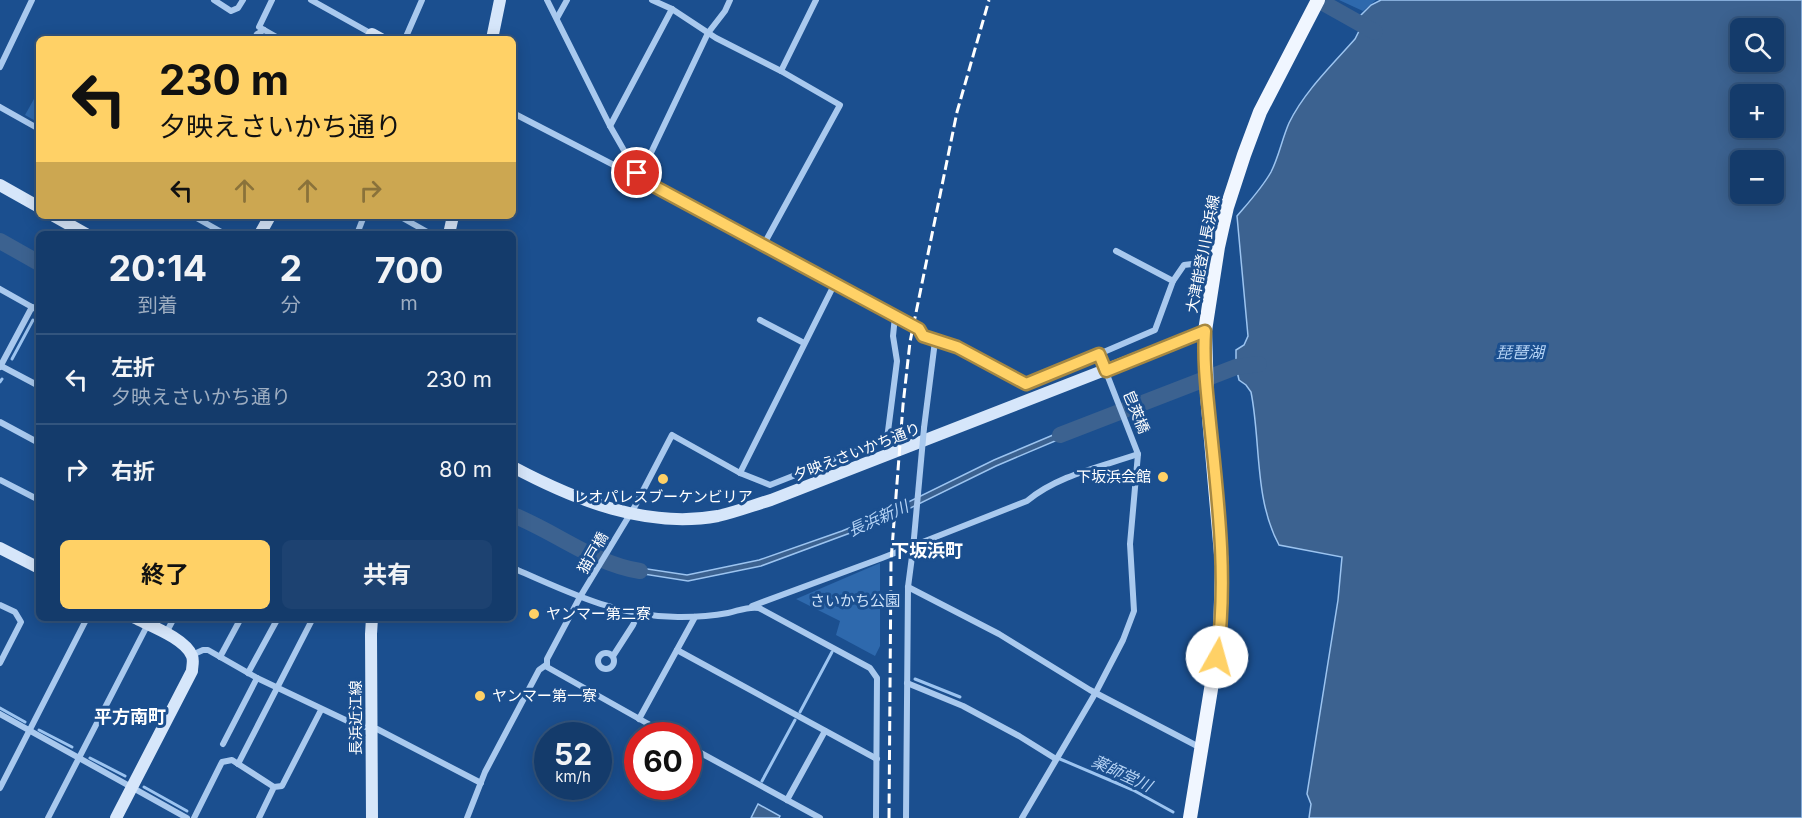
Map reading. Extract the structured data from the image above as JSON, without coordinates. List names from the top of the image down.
{
  "streets": {
    "main road": ["大津能登川長浜線"],
    "street": [
      "皀莢橋",
      "夕映えさいかち通り",
      "猫戸橋",
      "長浜近江線"
    ]
  },
  "crossings": [
    ["大津能登川長浜線", "夕映えさいかち通り"],
    ["皀莢橋", "夕映えさいかち通り"],
    ["夕映えさいかち通り", "猫戸橋"]
  ],
  "districts": ["下坂浜町", "平方南町"],
  "water": ["琵琶湖", "長浜新川", "薬師堂川"],
  "parks": ["さいかち公園"],
  "places": [
    "下坂浜会館",
    "レオパレスブーケンビリア",
    "ヤンマー第二寮",
    "ヤンマー第一寮"
  ],
  "page": {
    "map_buttons": ["+", "−"],
    "turn": ["230 m", "夕映えさいかち通り"],
    "eta": [
      "20:14",
      "到着",
      "2",
      "分",
      "700",
      "m"
    ],
    "list": [
      {
        "name": "左折",
        "note": "夕映えさいかち通り",
        "value": "230 m"
      },
      {
        "name": "右折",
        "value": "80 m"
      }
    ],
    "buttons": ["終了", "共有"],
    "speed": "52 km/h",
    "limit": "60"
  }
}
